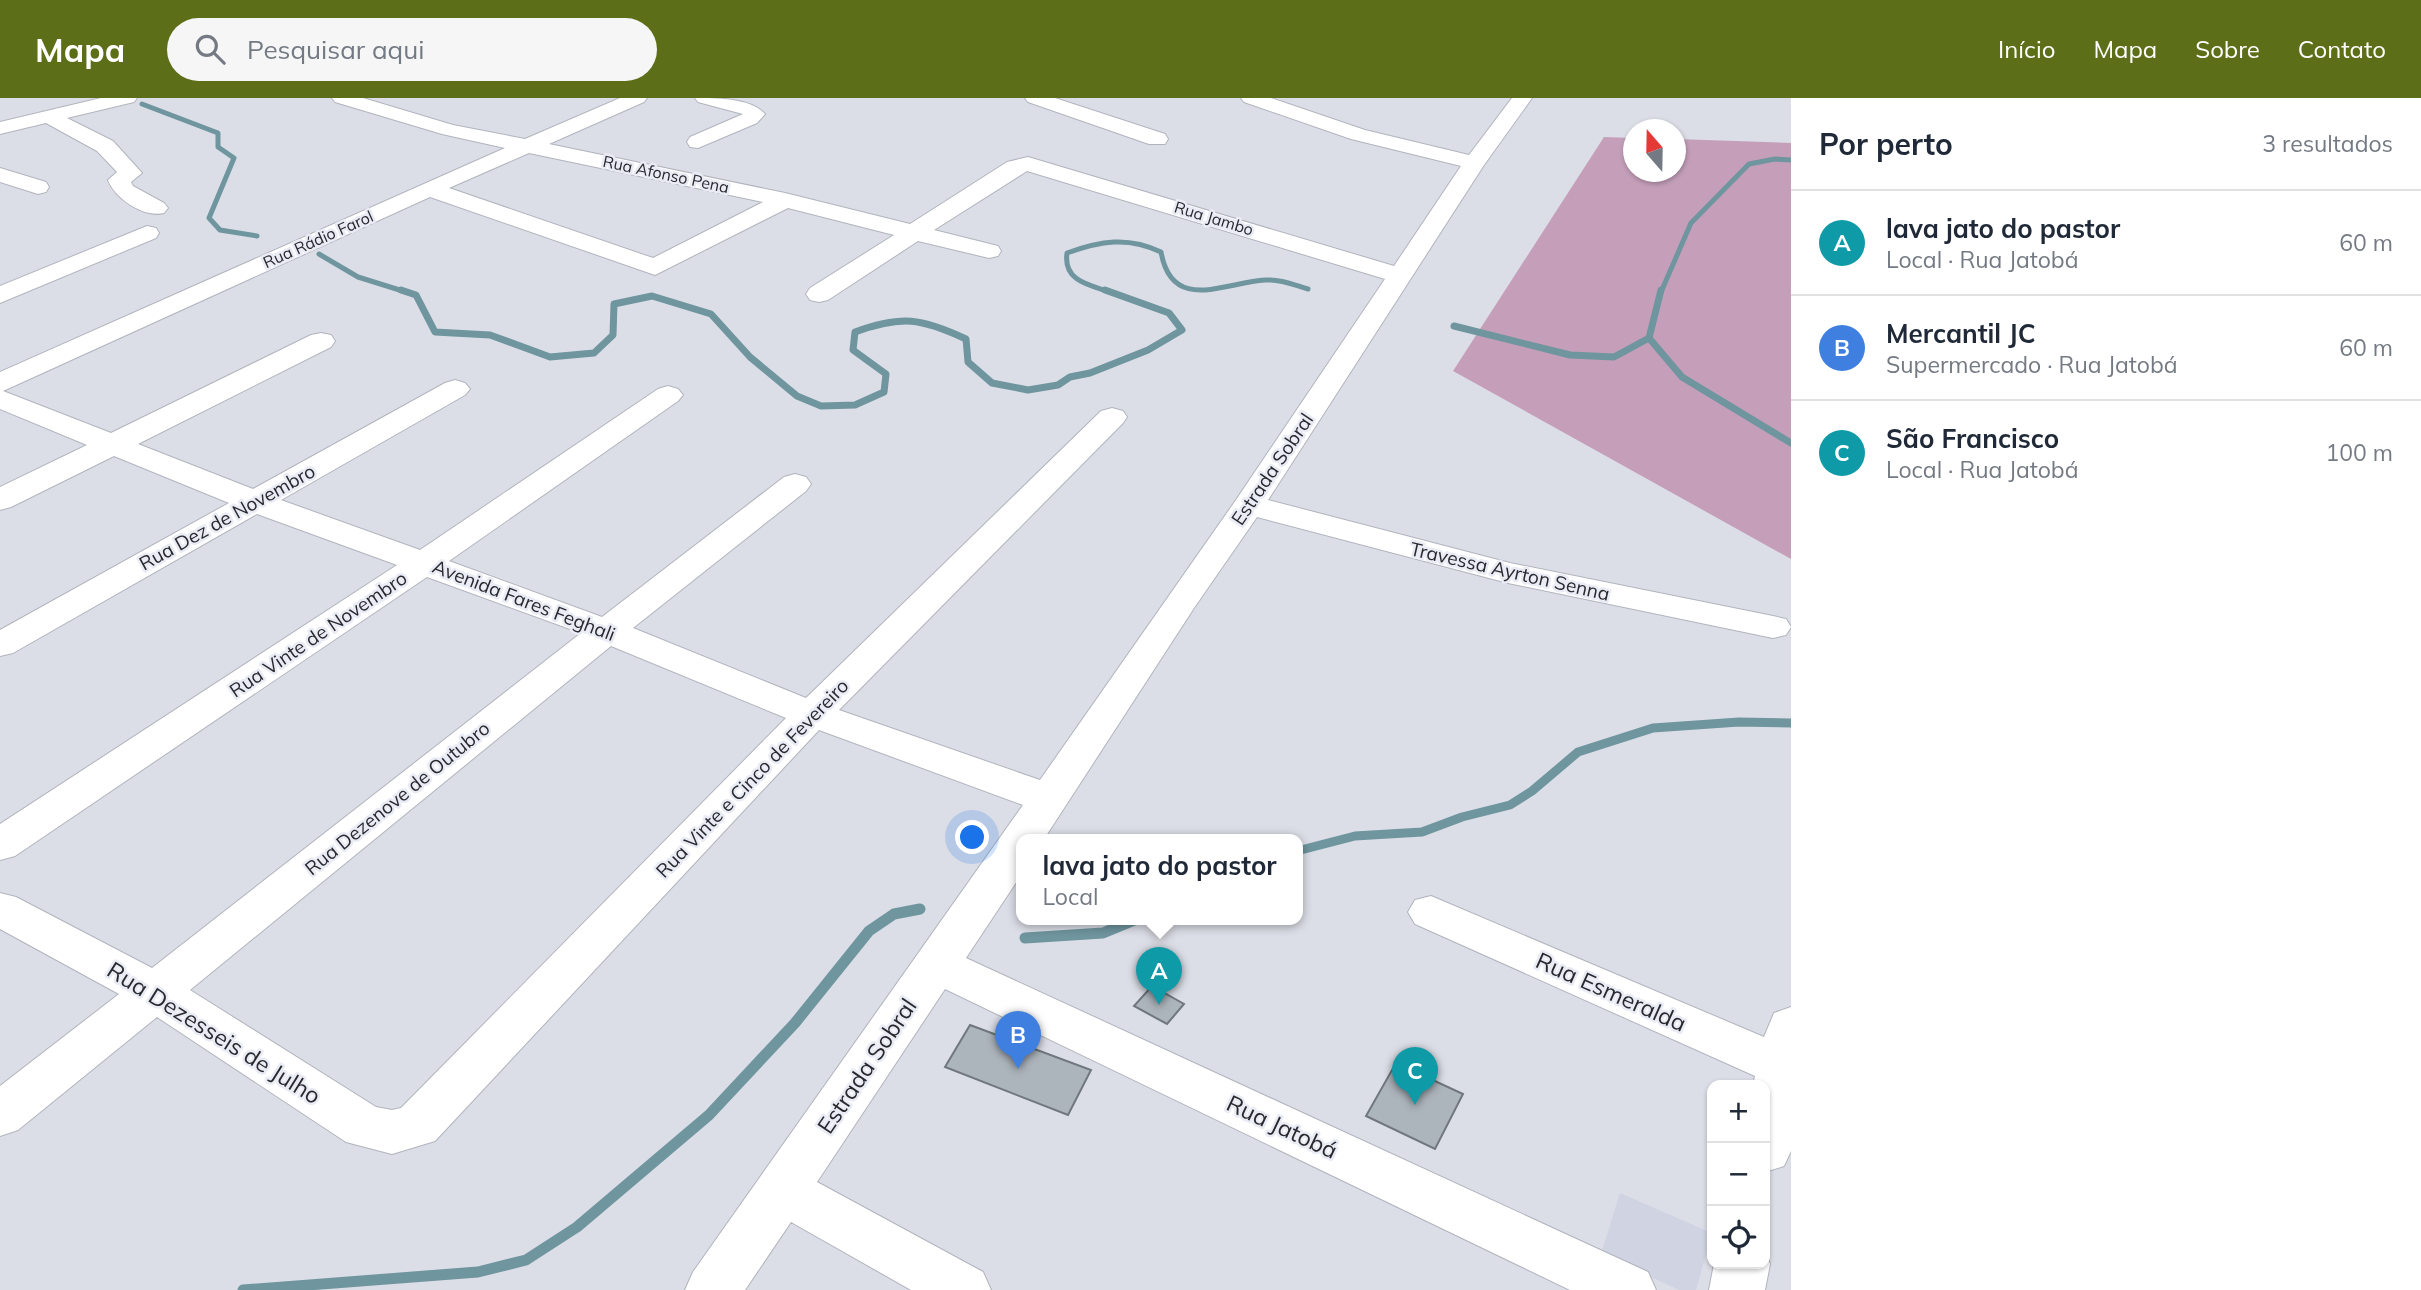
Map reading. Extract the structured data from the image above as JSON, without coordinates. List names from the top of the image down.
{
  "streets": {
    "street": [
      "Rua Afonso Pena",
      "Rua Jambo",
      "Rua Rádio Farol",
      "Estrada Sobral",
      "Rua Dez de Novembro",
      "Travessa Ayrton Senna",
      "Avenida Fares Feghali",
      "Rua Vinte de Novembro",
      "Rua Vinte e Cinco de Fevereiro",
      "Rua Dezenove de Outubro",
      "Rua Esmeralda",
      "Rua Dezesseis de Julho",
      "Rua Jatobá"
    ]
  },
  "crossings": [
    ["Rua Afonso Pena", "Rua Jambo"],
    ["Rua Afonso Pena", "Rua Rádio Farol"],
    ["Rua Jambo", "Estrada Sobral"],
    ["Estrada Sobral", "Travessa Ayrton Senna"],
    ["Estrada Sobral", "Avenida Fares Feghali"],
    ["Estrada Sobral", "Rua Jatobá"],
    ["Rua Dez de Novembro", "Avenida Fares Feghali"],
    ["Avenida Fares Feghali", "Rua Vinte de Novembro"],
    ["Avenida Fares Feghali", "Rua Vinte e Cinco de Fevereiro"],
    ["Avenida Fares Feghali", "Rua Dezenove de Outubro"],
    ["Rua Vinte e Cinco de Fevereiro", "Rua Dezesseis de Julho"],
    ["Rua Dezenove de Outubro", "Rua Dezesseis de Julho"]
  ],
  "north": "top",
  "page": {
    "header": "Mapa",
    "search": "Pesquisar aqui",
    "nav": [
      "Início",
      "Mapa",
      "Sobre",
      "Contato"
    ],
    "heading": ["Por perto", "3 resultados"],
    "list": [
      {
        "mark": "A",
        "name": "lava jato do pastor",
        "note": "Local · Rua Jatobá",
        "value": "60 m"
      },
      {
        "mark": "B",
        "name": "Mercantil JC",
        "note": "Supermercado · Rua Jatobá",
        "value": "60 m"
      },
      {
        "mark": "C",
        "name": "São Francisco",
        "note": "Local · Rua Jatobá",
        "value": "100 m"
      }
    ],
    "popup": ["lava jato do pastor", "Local"],
    "pins": ["A", "B", "C"],
    "map_buttons": ["+", "−"]
  }
}
